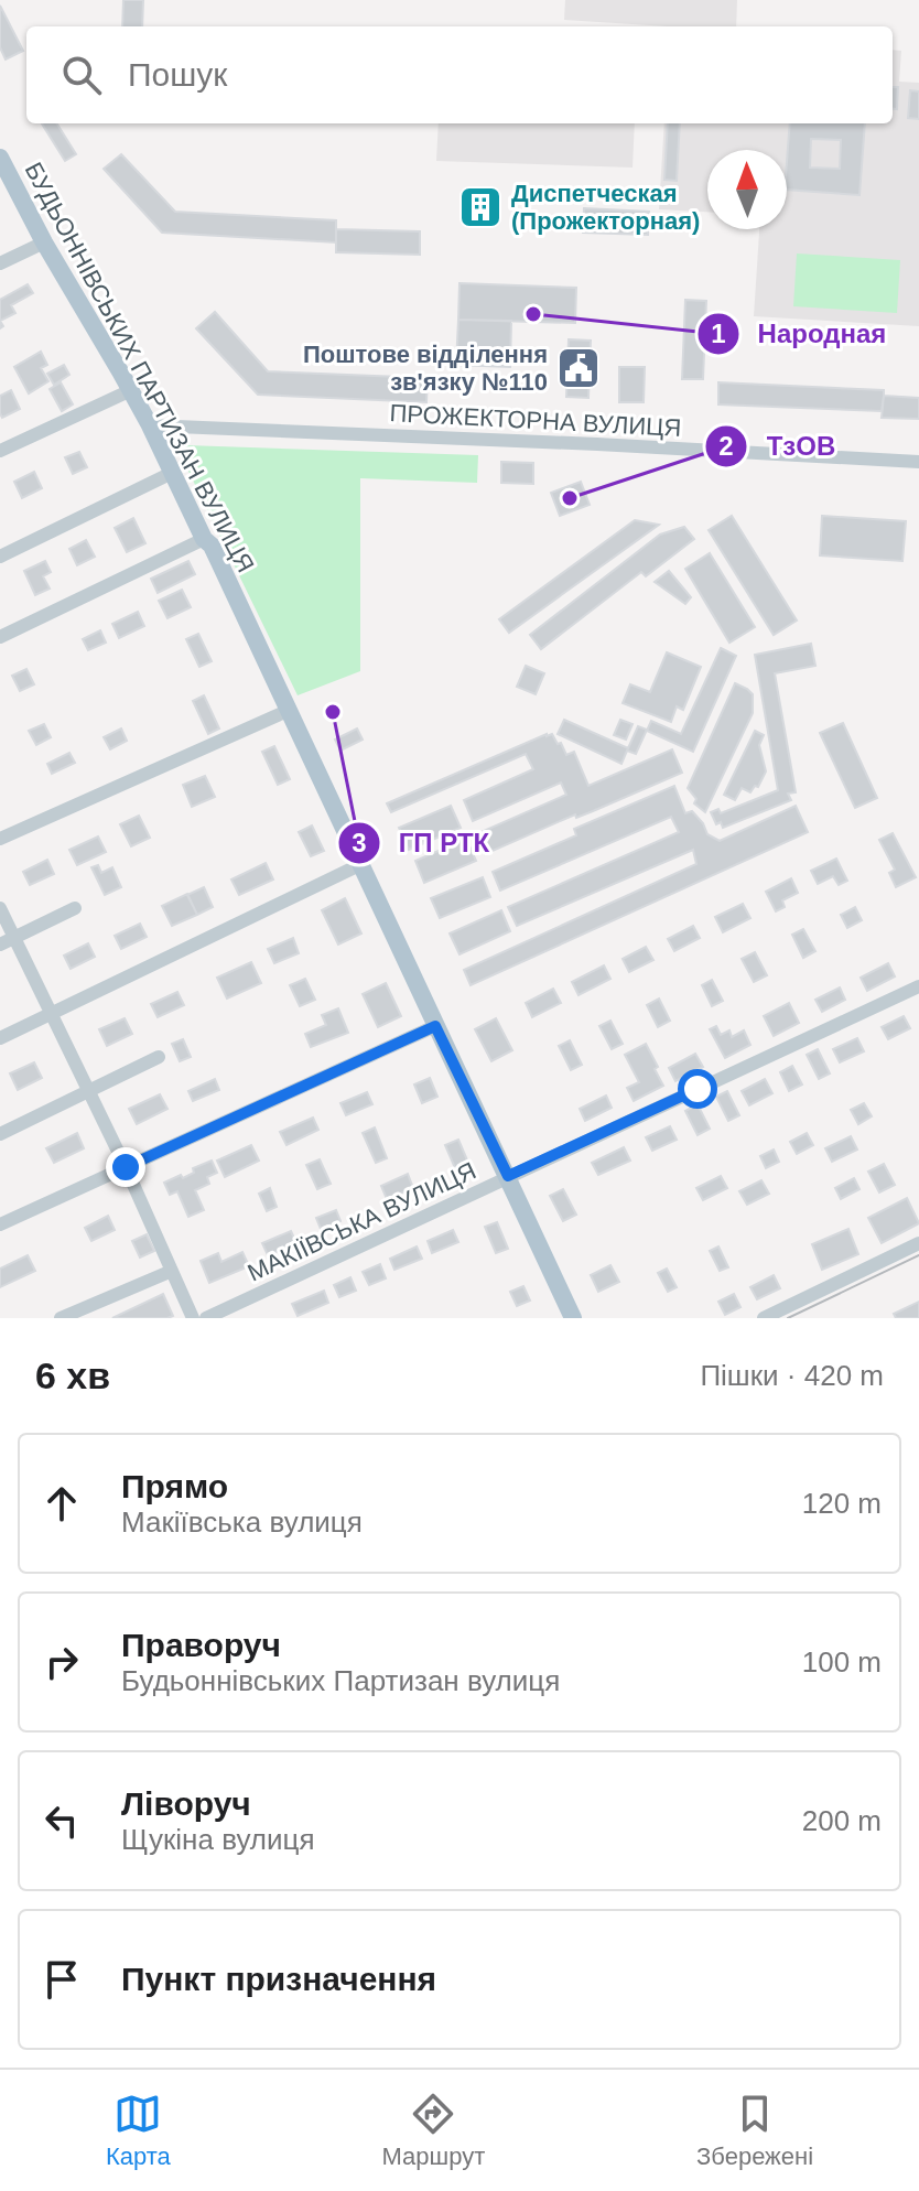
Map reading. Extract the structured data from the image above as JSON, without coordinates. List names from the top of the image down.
{
  "streets": {
    "main road": ["БУДЬОННІВСЬКИХ ПАРТИЗАН ВУЛИЦЯ"],
    "street": ["ПРОЖЕКТОРНА ВУЛИЦЯ", "МАКІЇВСЬКА ВУЛИЦЯ"]
  },
  "crossings": [
    ["БУДЬОННІВСЬКИХ ПАРТИЗАН ВУЛИЦЯ", "ПРОЖЕКТОРНА ВУЛИЦЯ"],
    ["БУДЬОННІВСЬКИХ ПАРТИЗАН ВУЛИЦЯ", "МАКІЇВСЬКА ВУЛИЦЯ"]
  ],
  "places": {
    "building": ["Диспетческая (Прожекторная)"],
    "other": ["Народная", "ТзОВ", "ГП РТК"],
    "public building": ["Поштове відділення зв'язку №110"]
  },
  "north": "top",
  "page": {
    "search": "Пошук",
    "heading": ["6 хв", "Пішки · 420 m"],
    "list": [
      ["Прямо", "Макіївська вулиця", "120 m"],
      ["Праворуч", "Будьоннівських Партизан вулиця", "100 m"],
      ["Ліворуч", "Щукіна вулиця", "200 m"],
      "Пункт призначення"
    ],
    "nav": ["Карта", "Маршрут", "Збережені"]
  }
}
